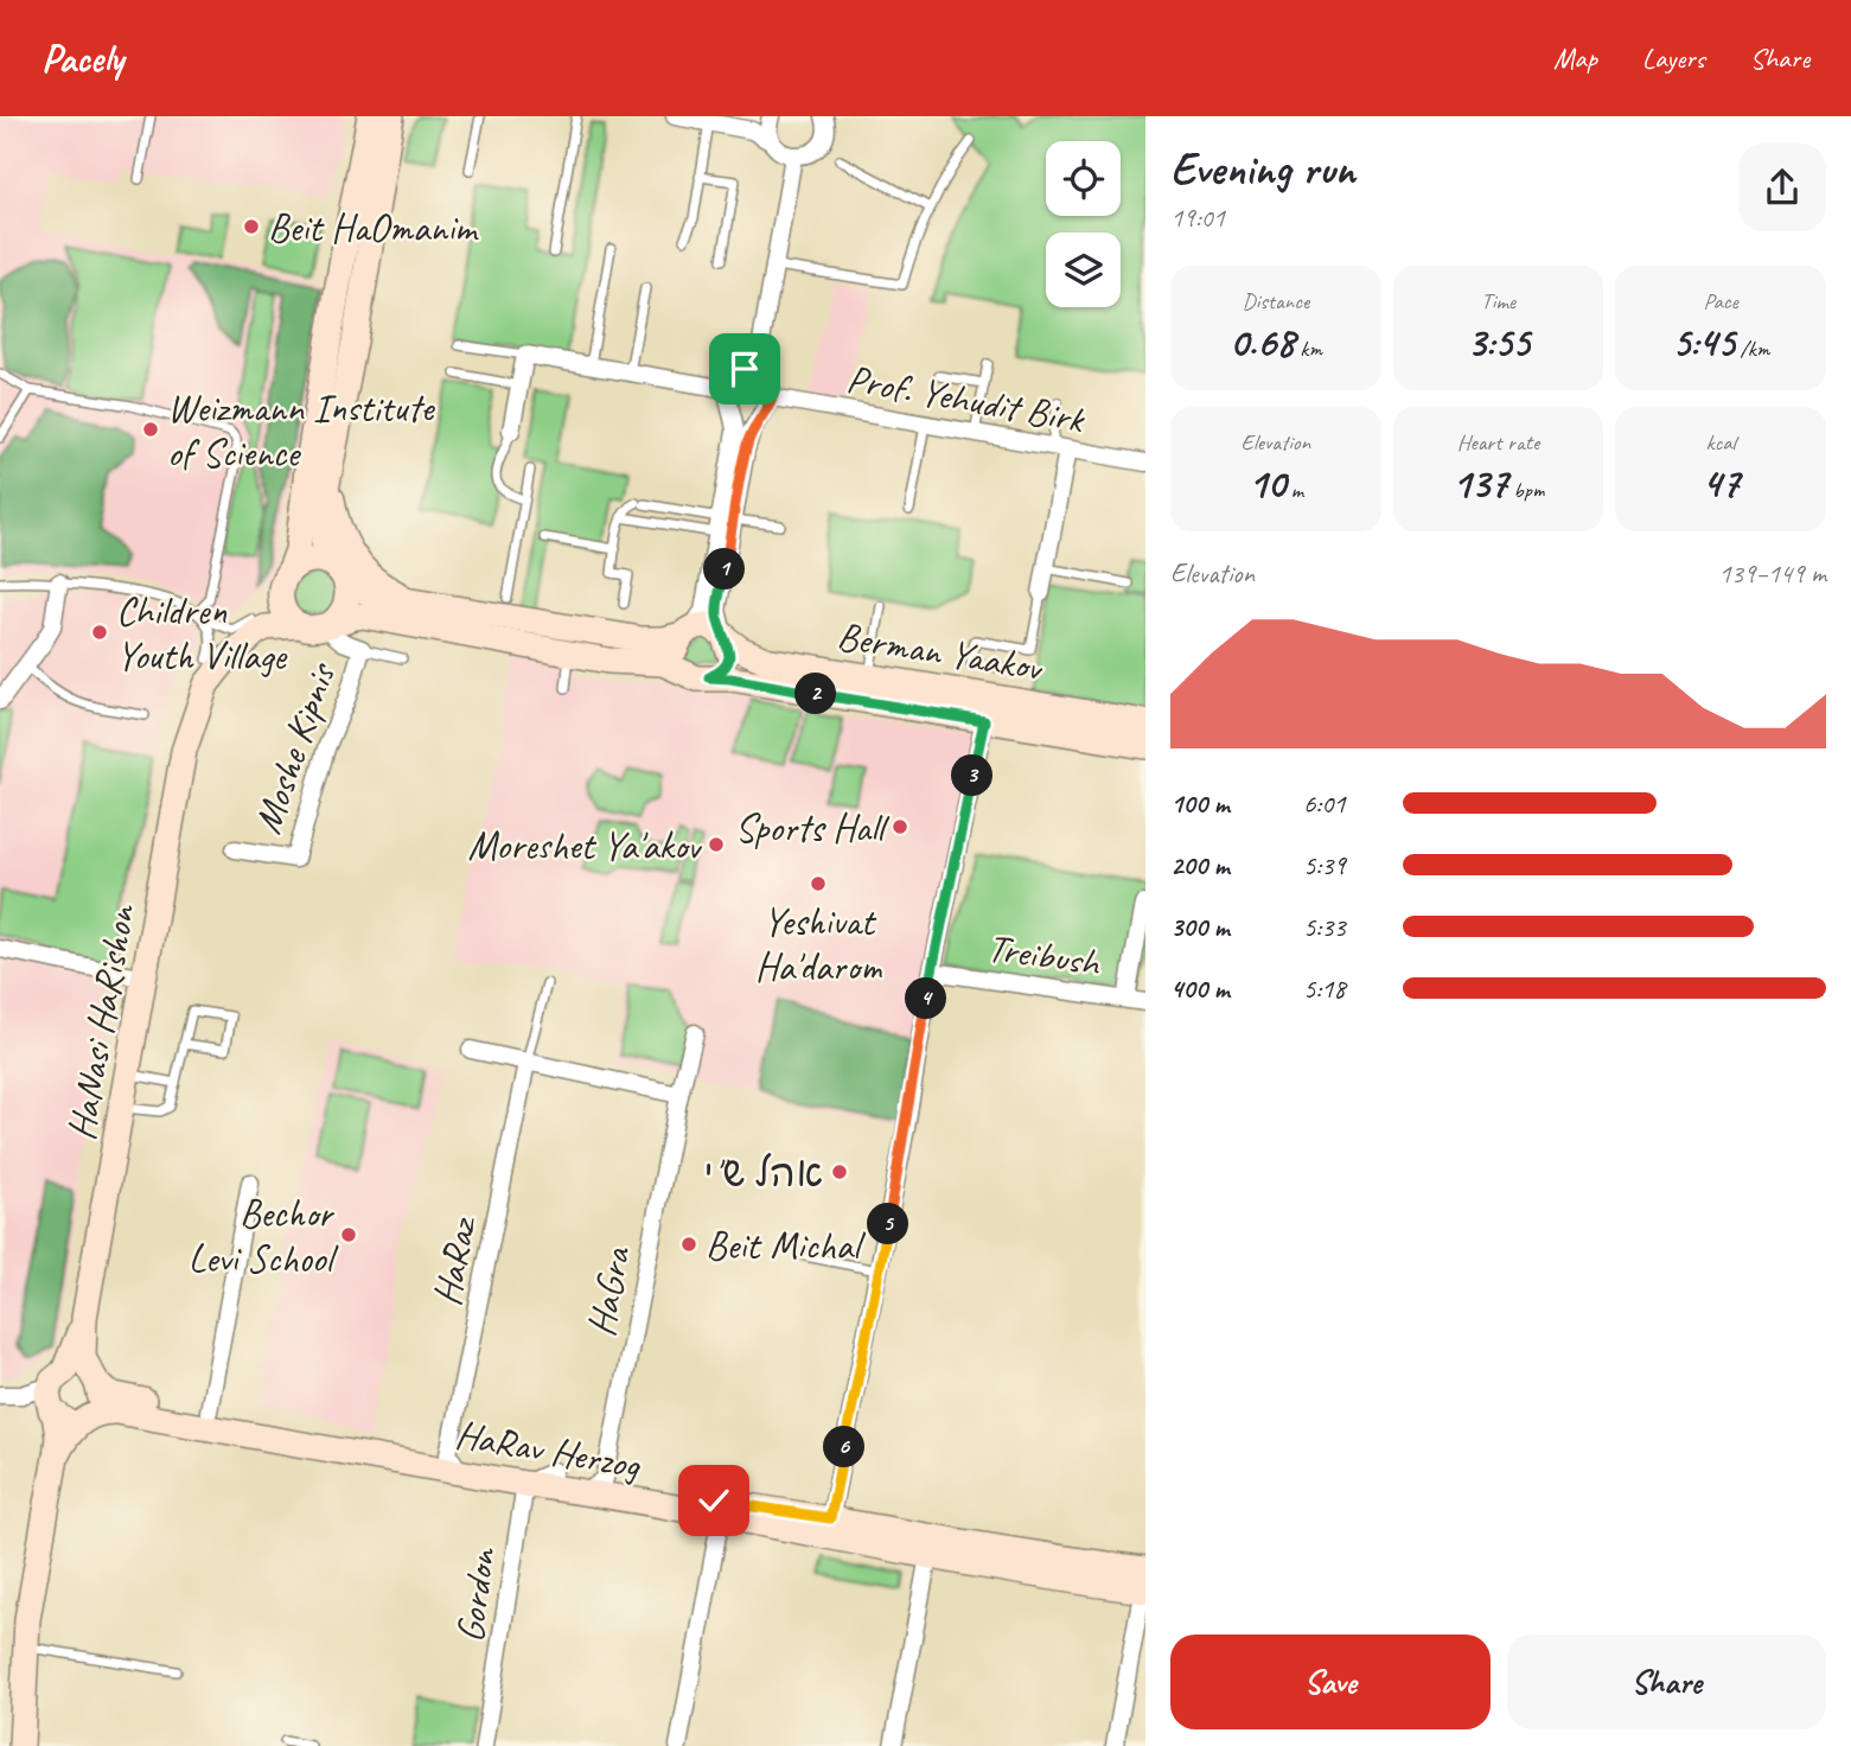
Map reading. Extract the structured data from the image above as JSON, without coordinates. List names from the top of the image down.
{
  "streets": {
    "street": [
      "Prof. Yehudit Birk",
      "Berman Yaakov",
      "Moshe Kipnis",
      "Treibush",
      "HaNasi HaRishon",
      "HaRaz",
      "HaGra",
      "HaRav Herzog",
      "Gordon"
    ]
  },
  "crossings": [
    ["Moshe Kipnis", "HaNasi HaRishon"],
    ["HaNasi HaRishon", "HaRav Herzog"],
    ["HaRaz", "HaRav Herzog"],
    ["HaGra", "HaRav Herzog"],
    ["HaRav Herzog", "Gordon"]
  ],
  "places": [
    "Beit HaOmanim",
    "Weizmann Institute of Science",
    "Children Youth Village",
    "Sports Hall",
    "Moreshet Ya'akov",
    "Yeshivat Ha'darom",
    "אהל ש\"י",
    "Bechor Levi School",
    "Beit Michal"
  ],
  "page": {
    "header": "Pacely",
    "nav": ["Map", "Layers", "Share"],
    "heading": ["Evening run", "19:01"],
    "stats": [
      ["Distance", "0.68 km"],
      ["Time", "3:55"],
      ["Pace", "5:45 /km"],
      ["Elevation", "10 m"],
      ["Heart rate", "137 bpm"],
      ["kcal", "47"]
    ],
    "chart": ["Elevation", "139–149 m"],
    "pins": [
      "1",
      "2",
      "3",
      "4",
      "5",
      "6"
    ],
    "list": [
      {
        "name": "100 m",
        "note": "6:01"
      },
      {
        "name": "200 m",
        "note": "5:39"
      },
      {
        "name": "300 m",
        "note": "5:33"
      },
      {
        "name": "400 m",
        "note": "5:18"
      }
    ],
    "buttons": ["Save", "Share"]
  }
}
